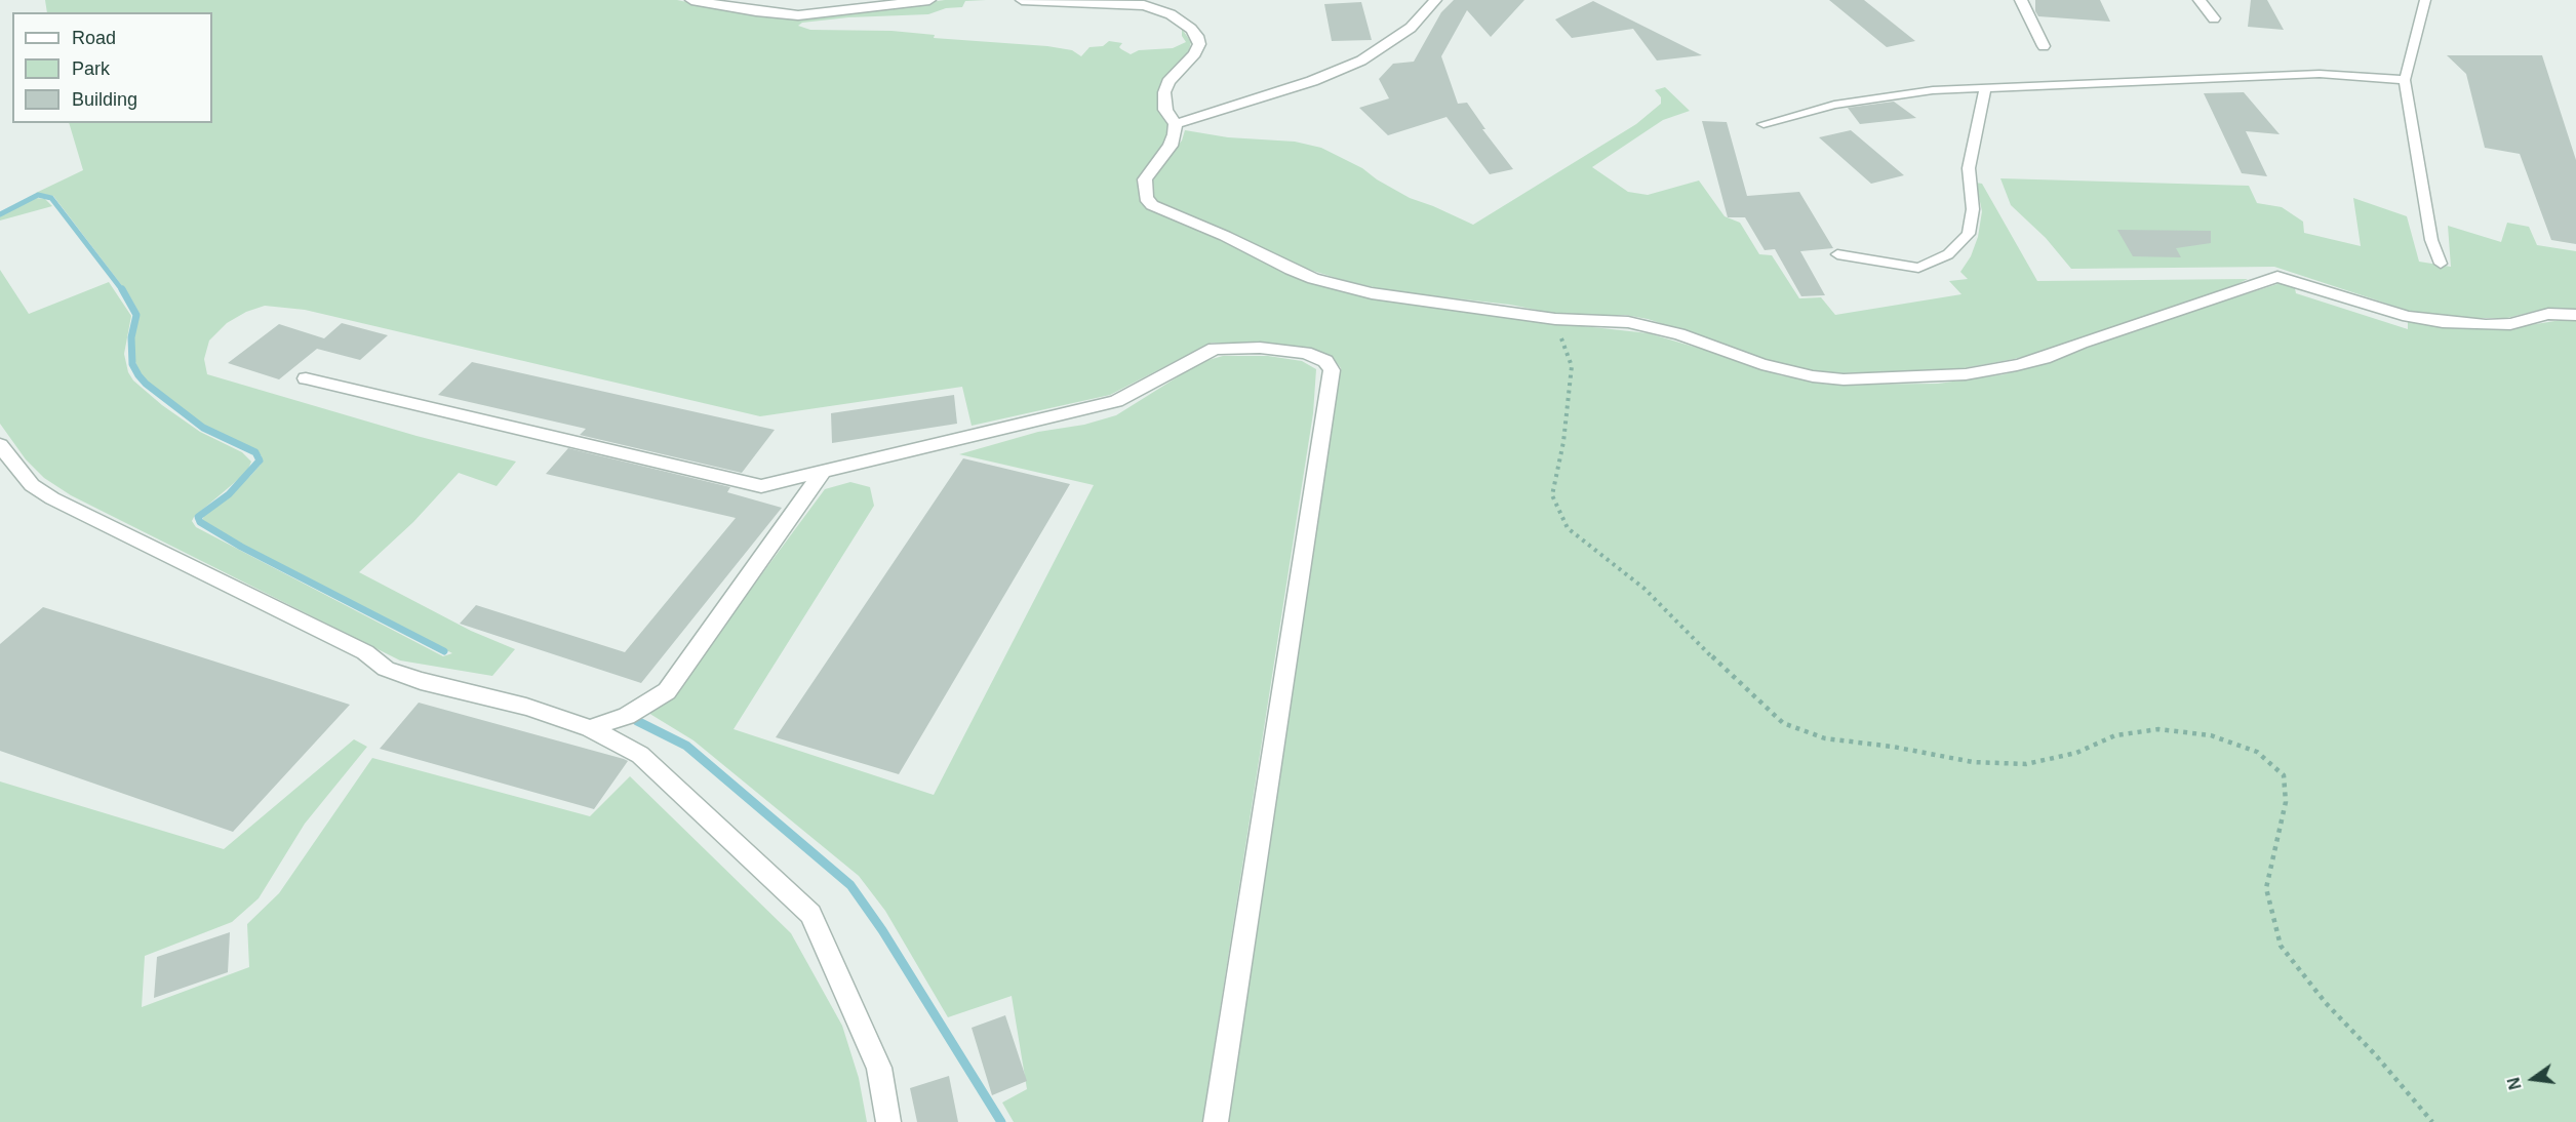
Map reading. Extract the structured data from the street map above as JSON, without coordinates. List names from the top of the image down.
{
  "legend": ["Road", "Park", "Building"],
  "north": "left"
}
